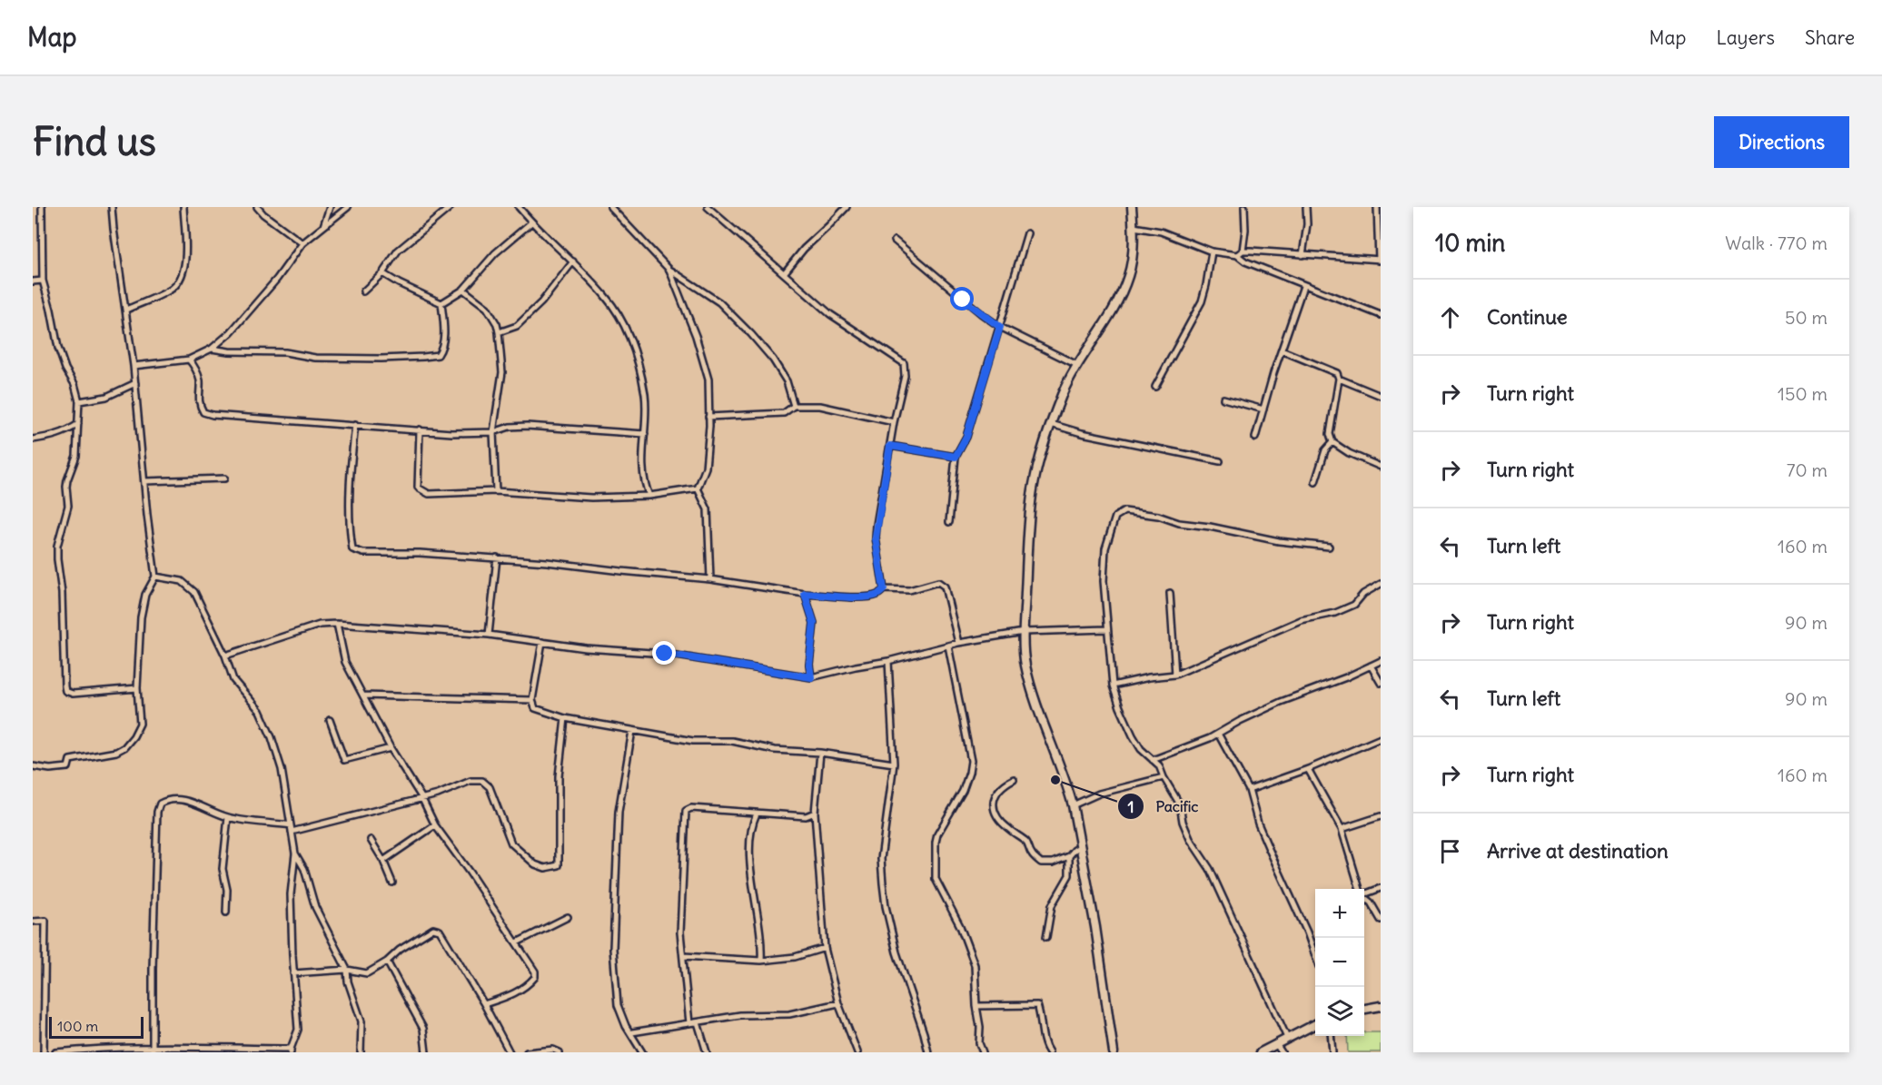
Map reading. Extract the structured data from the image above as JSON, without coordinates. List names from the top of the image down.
{
  "places": ["Pacific"],
  "scale_bar": "100 m",
  "page": {
    "header": "Map",
    "nav": ["Map", "Layers", "Share"],
    "buttons": "Directions",
    "title": "Find us",
    "heading": ["10 min", "Walk · 770 m"],
    "list": [
      ["Continue", "50 m"],
      ["Turn right", "150 m"],
      ["Turn right", "70 m"],
      ["Turn left", "160 m"],
      ["Turn right", "90 m"],
      ["Turn left", "90 m"],
      ["Turn right", "160 m"],
      "Arrive at destination"
    ],
    "map_buttons": ["+", "−"],
    "scale": "100 m"
  }
}
